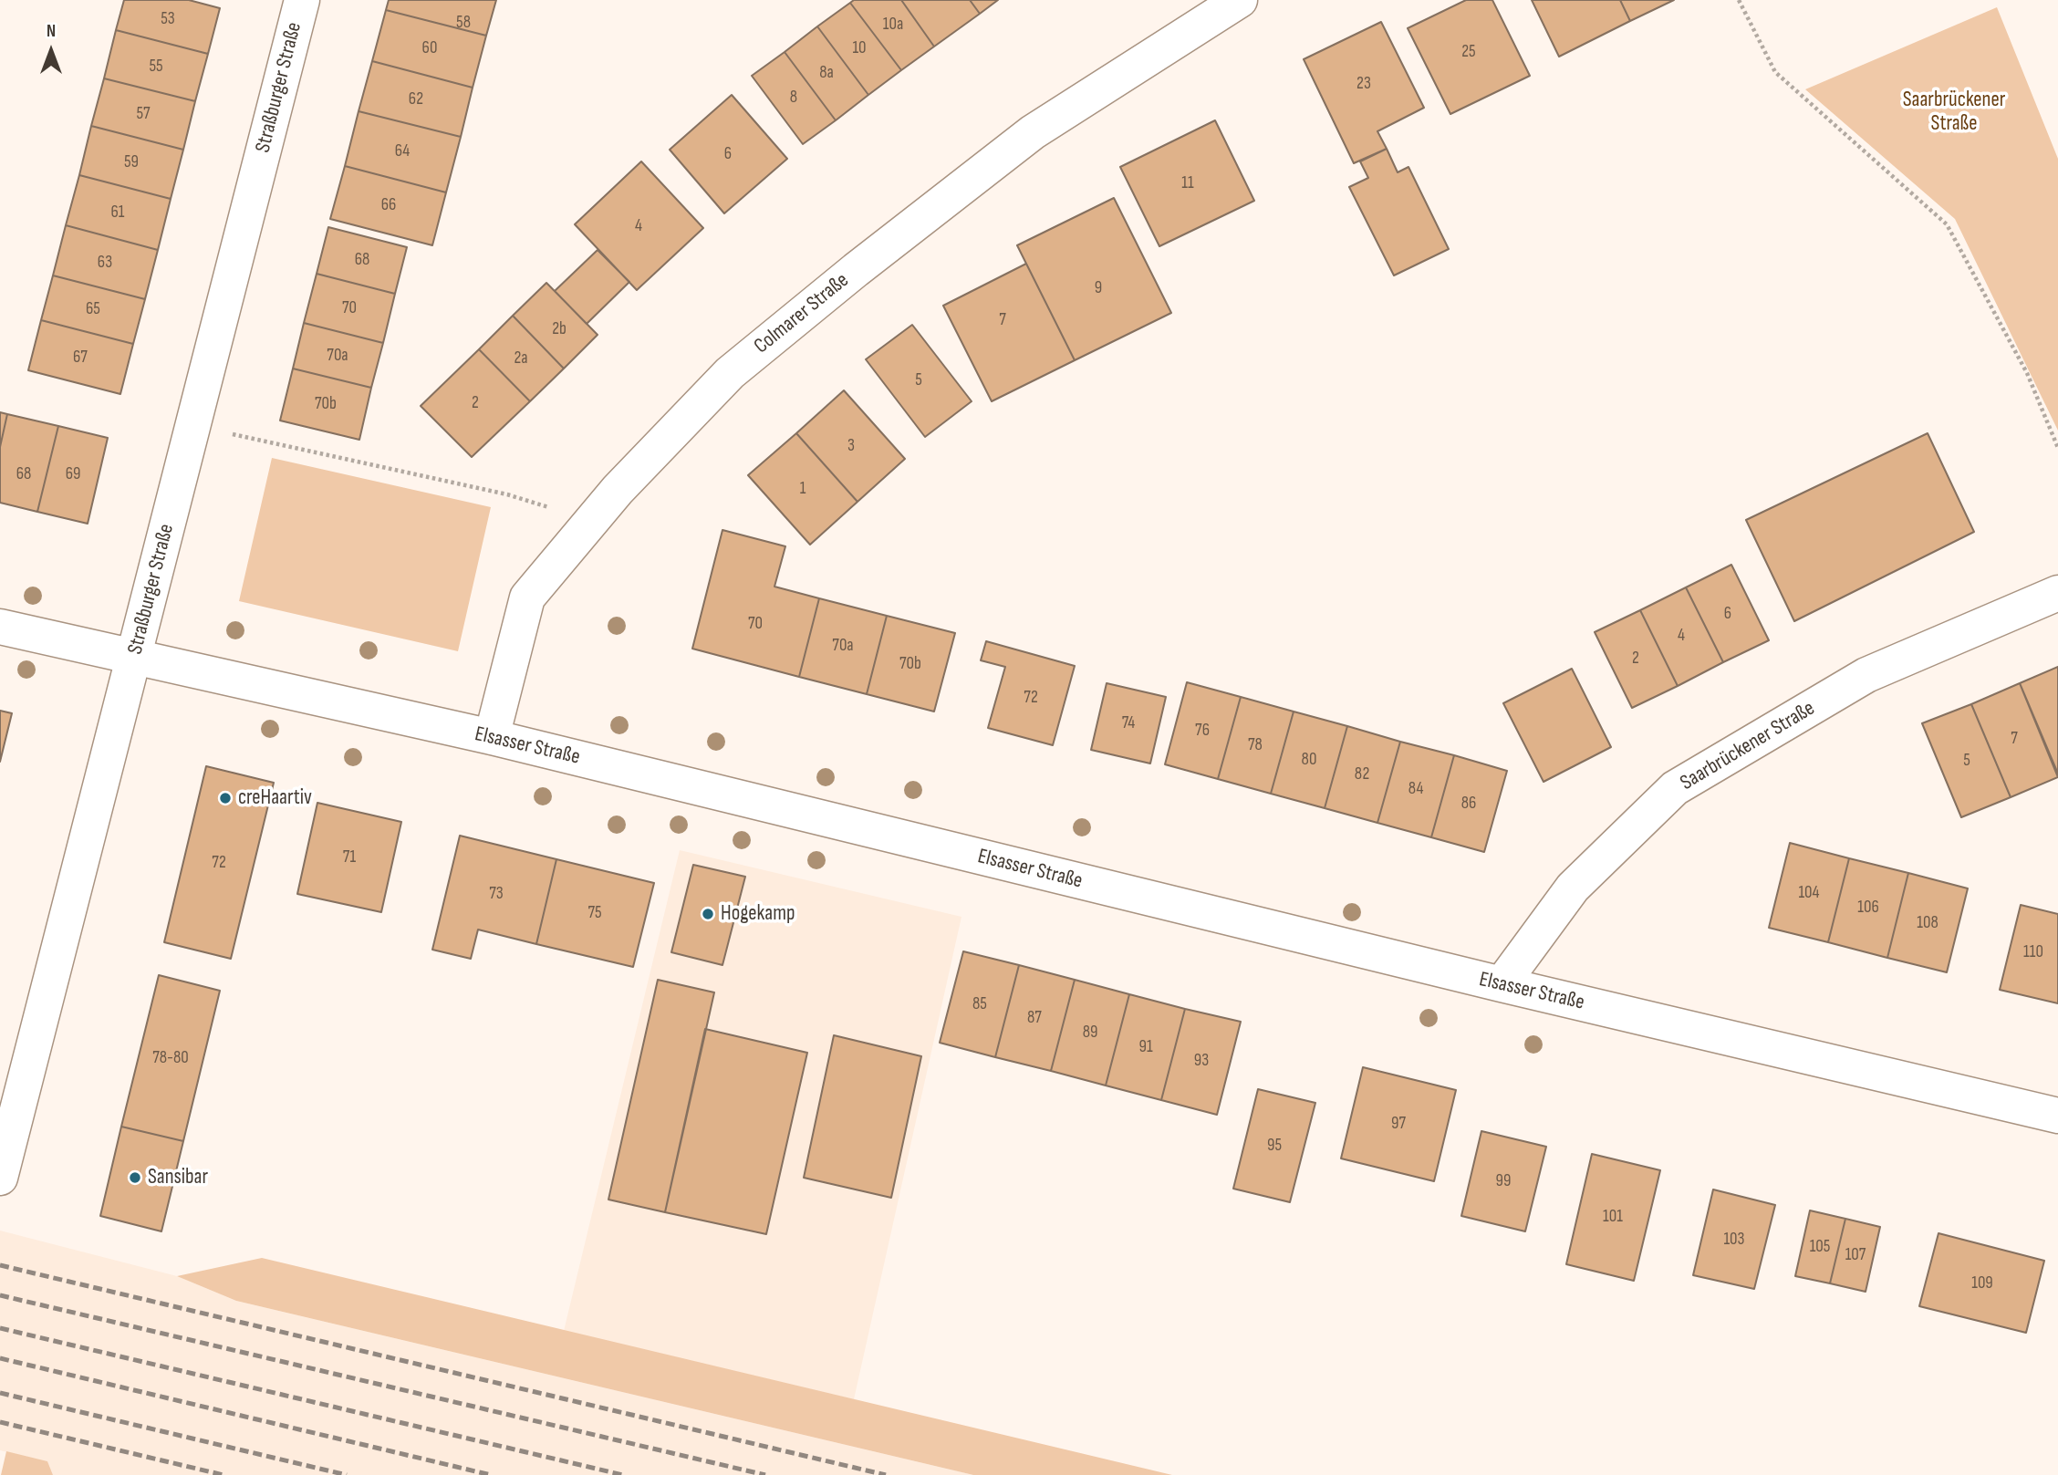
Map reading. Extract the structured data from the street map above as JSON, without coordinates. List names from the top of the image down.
{
  "streets": {
    "street": [
      "Straßburger Straße",
      "Colmarer Straße",
      "Elsasser Straße",
      "Saarbrückener Straße"
    ]
  },
  "crossings": [
    ["Straßburger Straße", "Elsasser Straße"],
    ["Colmarer Straße", "Elsasser Straße"],
    ["Elsasser Straße", "Saarbrückener Straße"]
  ],
  "parks": ["Saarbrückener Straße"],
  "places": ["creHaartiv", "Hogekamp", "Sansibar"],
  "house_numbers": [
    "53",
    "58",
    "10a",
    "60",
    "10",
    "25",
    "55",
    "8a",
    "23",
    "8",
    "62",
    "57",
    "64",
    "6",
    "59",
    "11",
    "66",
    "61",
    "4",
    "68",
    "63",
    "9",
    "70",
    "65",
    "7",
    "2b",
    "70a",
    "67",
    "2a",
    "5",
    "2",
    "70b",
    "3",
    "68",
    "69",
    "1",
    "6",
    "70",
    "4",
    "70a",
    "2",
    "70b",
    "72",
    "74",
    "76",
    "7",
    "78",
    "80",
    "5",
    "82",
    "84",
    "86",
    "71",
    "72",
    "104",
    "73",
    "106",
    "75",
    "108",
    "110",
    "85",
    "87",
    "89",
    "91",
    "78-80",
    "93",
    "97",
    "95",
    "99",
    "101",
    "103",
    "105",
    "107",
    "109"
  ],
  "north": "top"
}
